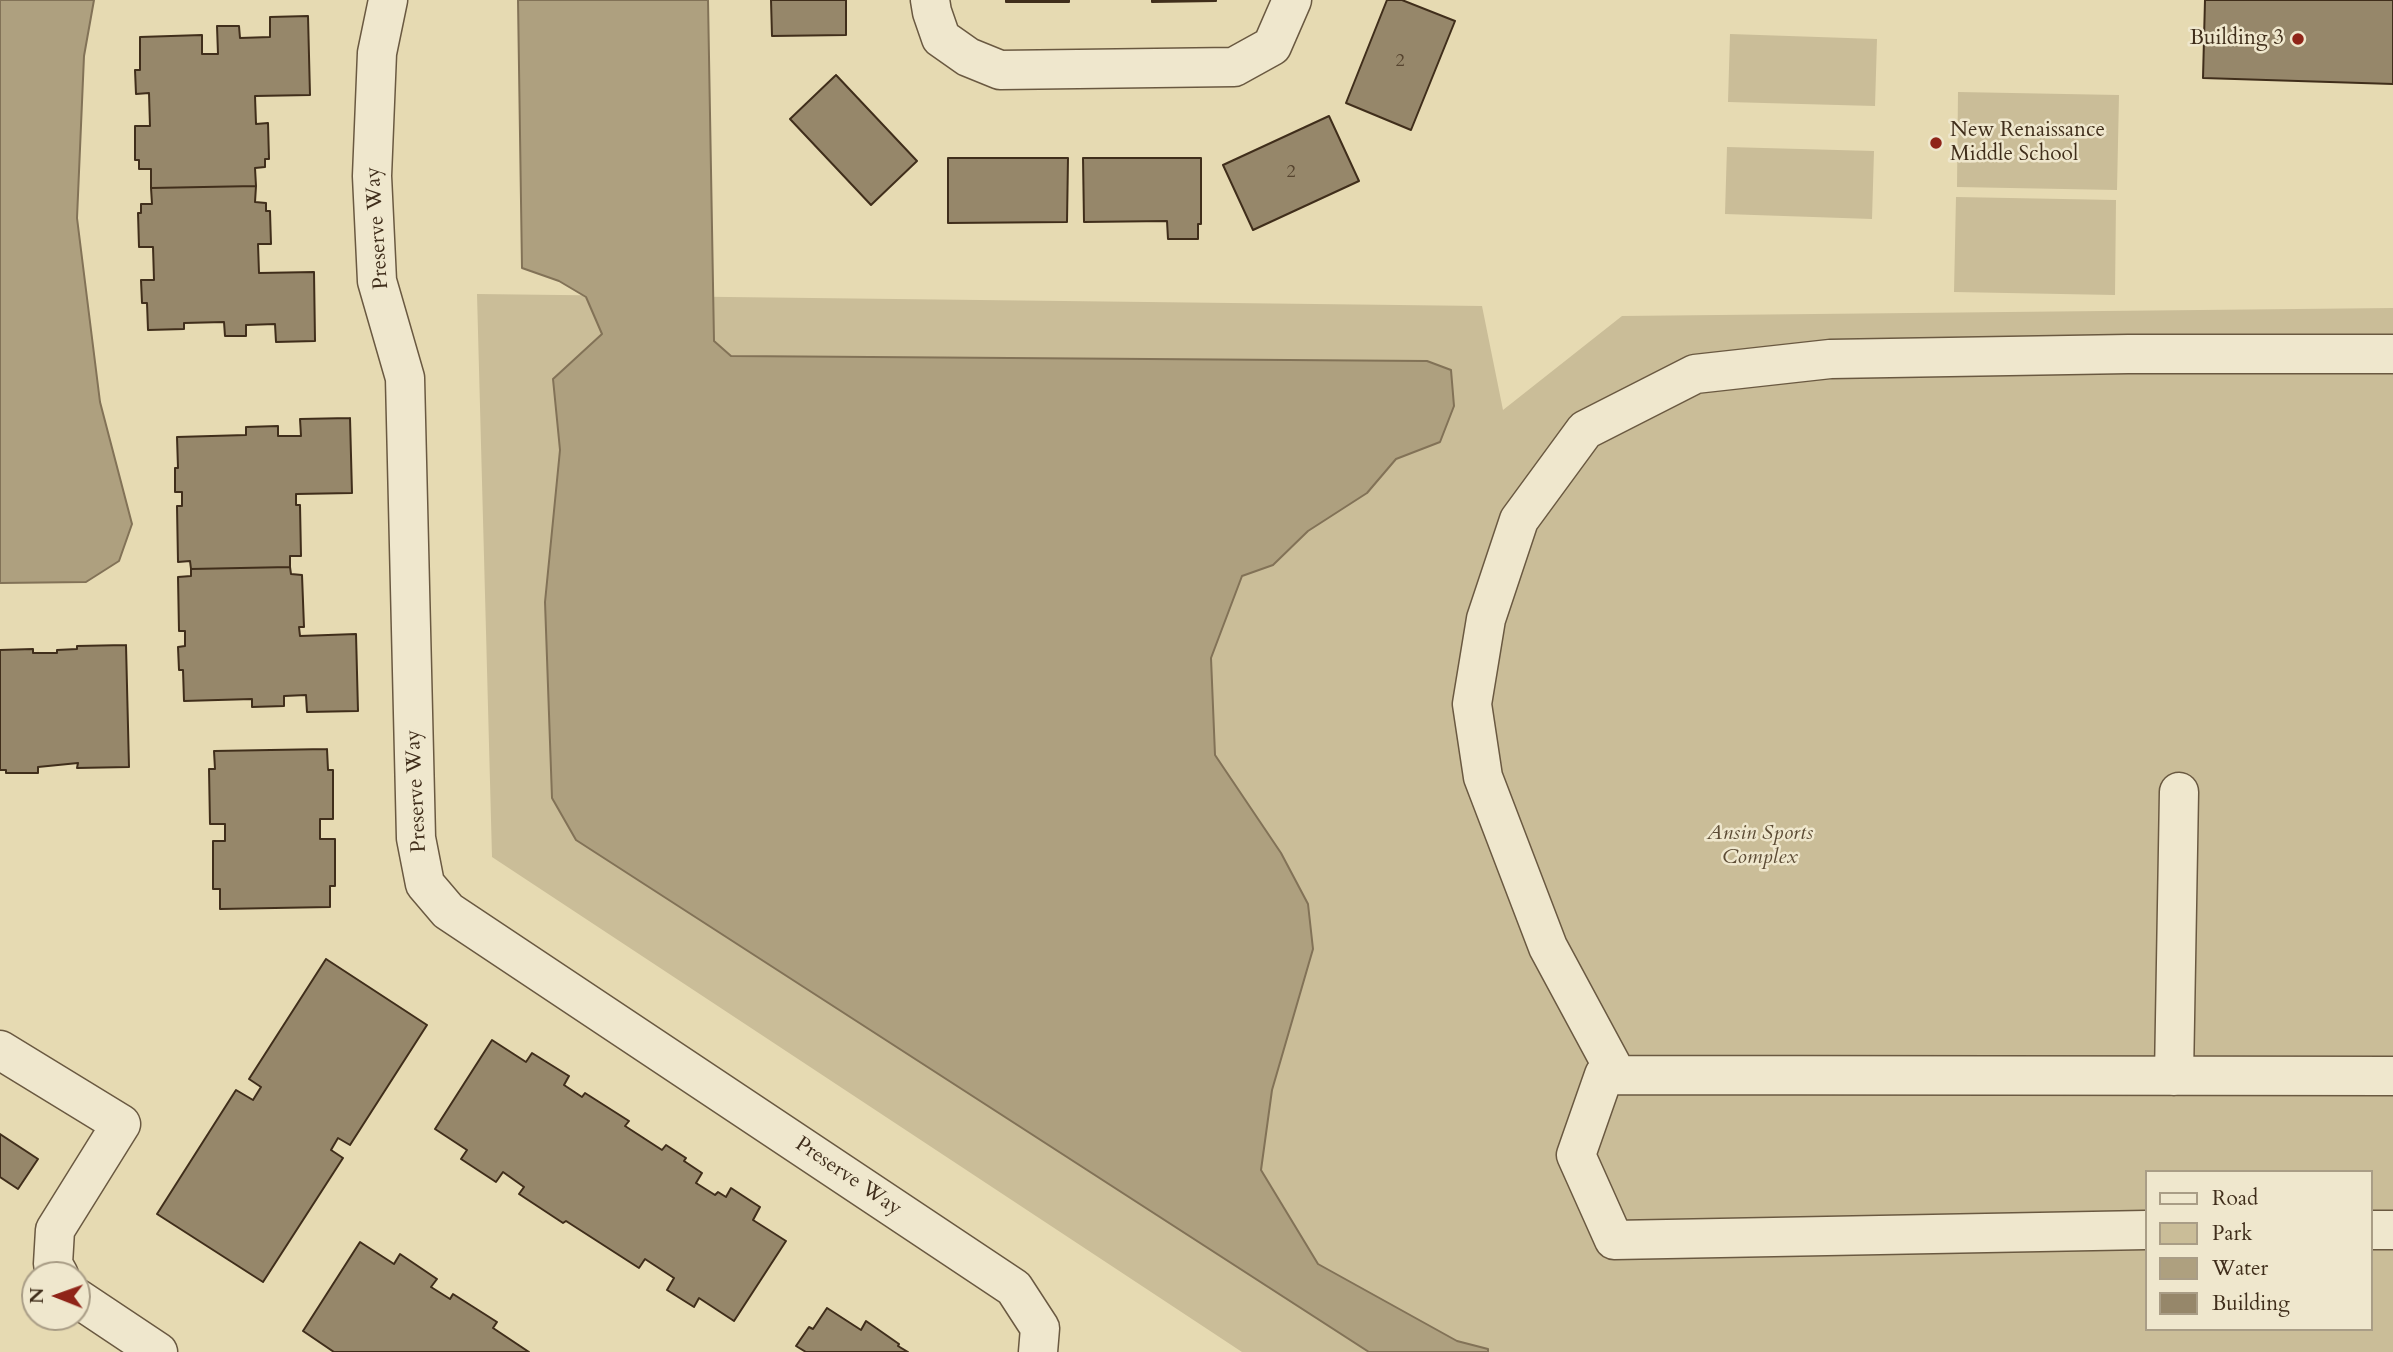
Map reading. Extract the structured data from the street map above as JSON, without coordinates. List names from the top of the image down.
{
  "streets": {
    "street": ["Preserve Way"]
  },
  "parks": ["Ansin Sports Complex"],
  "places": ["Building 3", "New Renaissance Middle School"],
  "house_numbers": ["2", "2"],
  "legend": [
    "Road",
    "Park",
    "Water",
    "Building"
  ],
  "north": "left"
}
